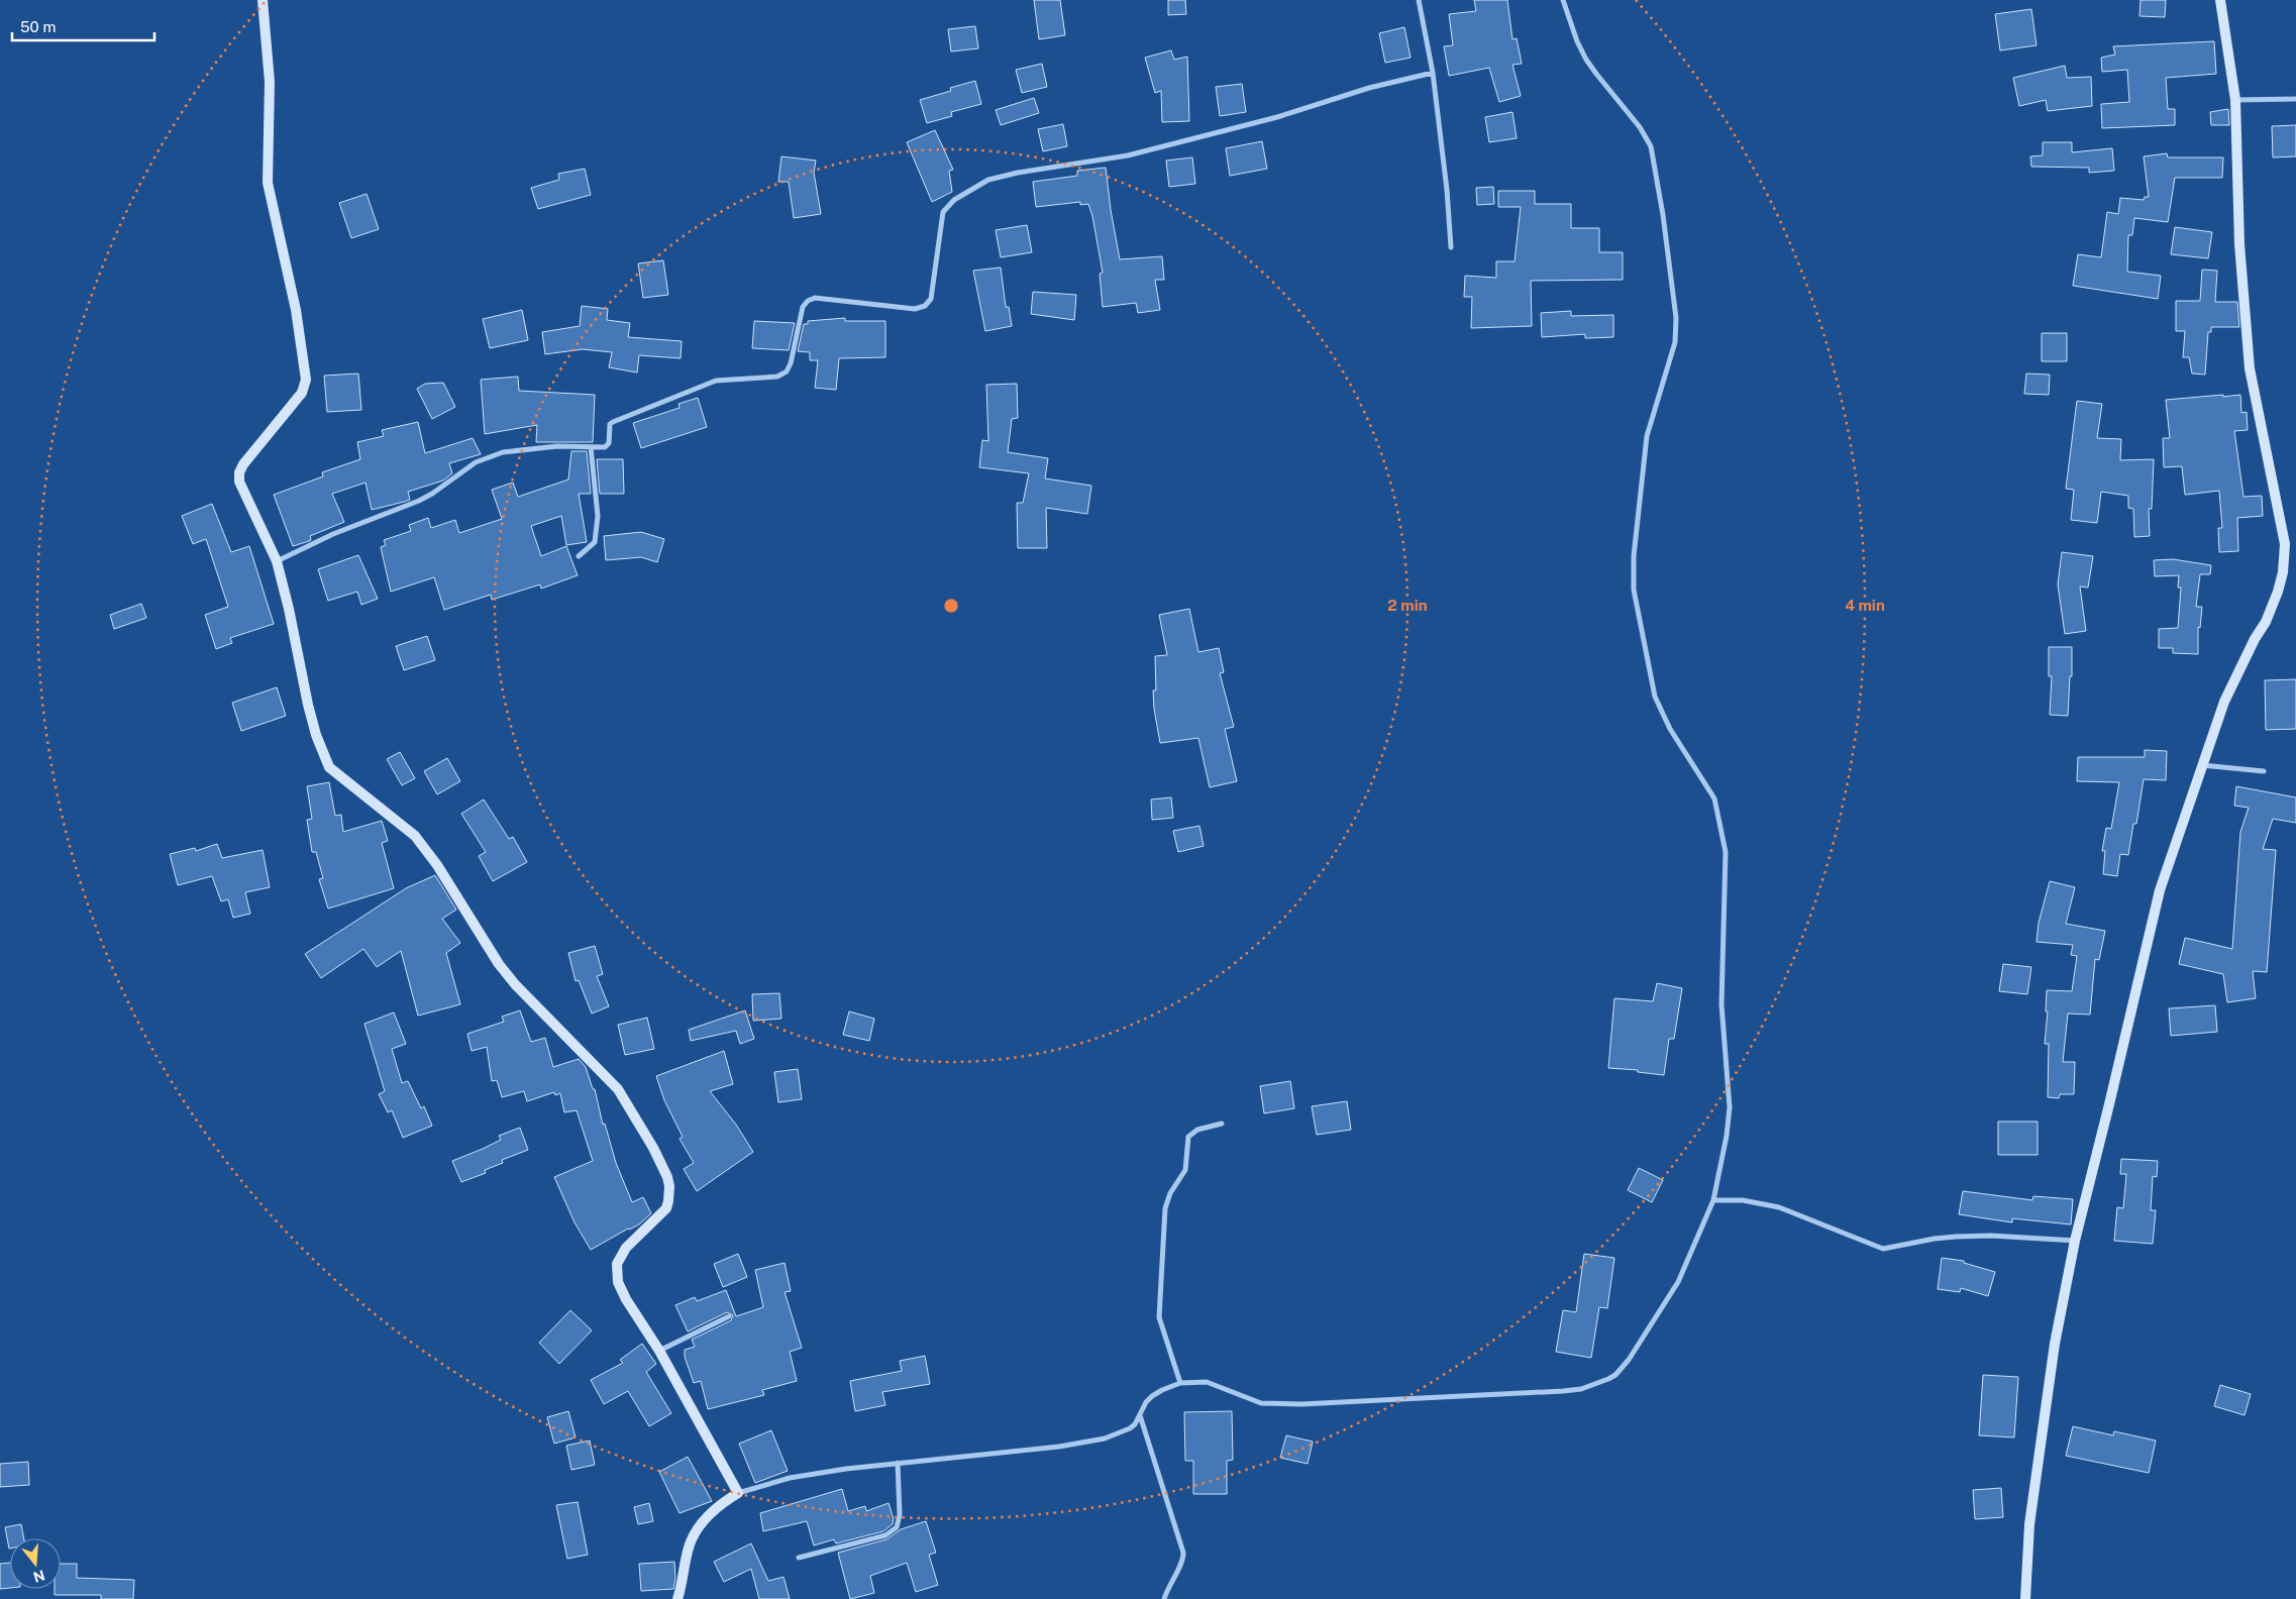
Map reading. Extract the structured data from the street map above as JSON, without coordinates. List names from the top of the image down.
{
  "scale_bar": "50 m",
  "north": "bottom",
  "rings": ["2 min", "4 min"]
}
